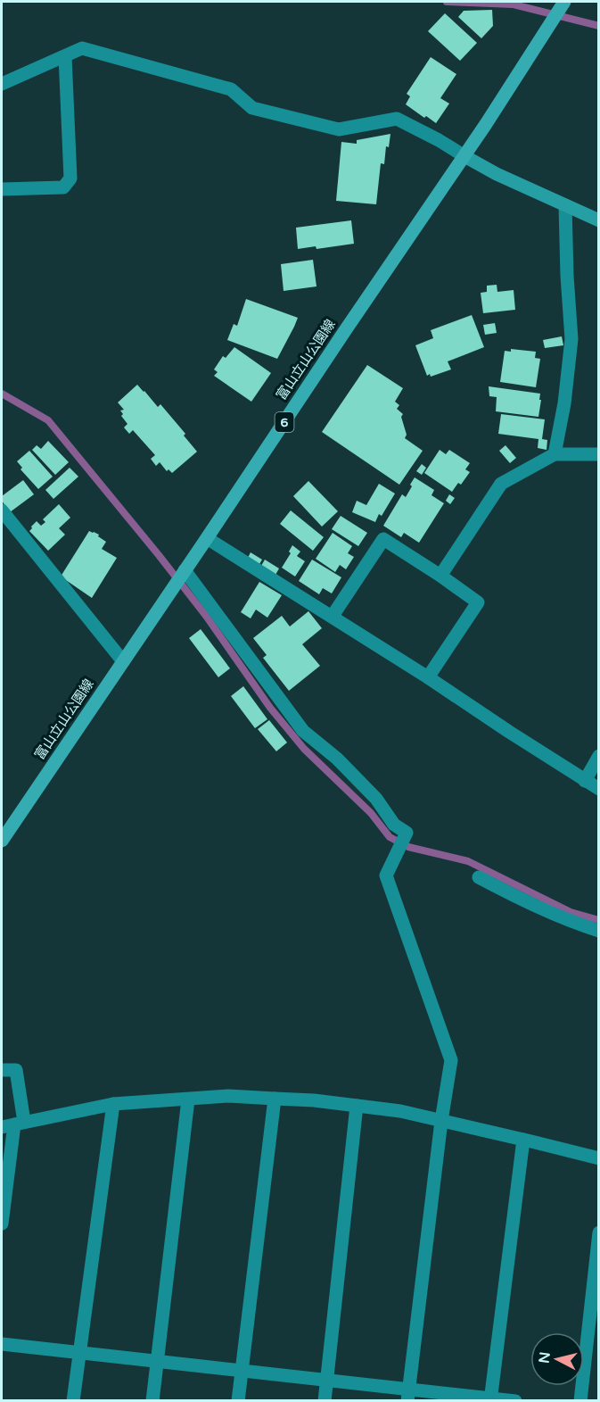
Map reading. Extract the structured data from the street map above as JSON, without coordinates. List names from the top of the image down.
{
  "streets": {
    "main road": ["富山立山公園線", "6"]
  },
  "north": "left"
}
